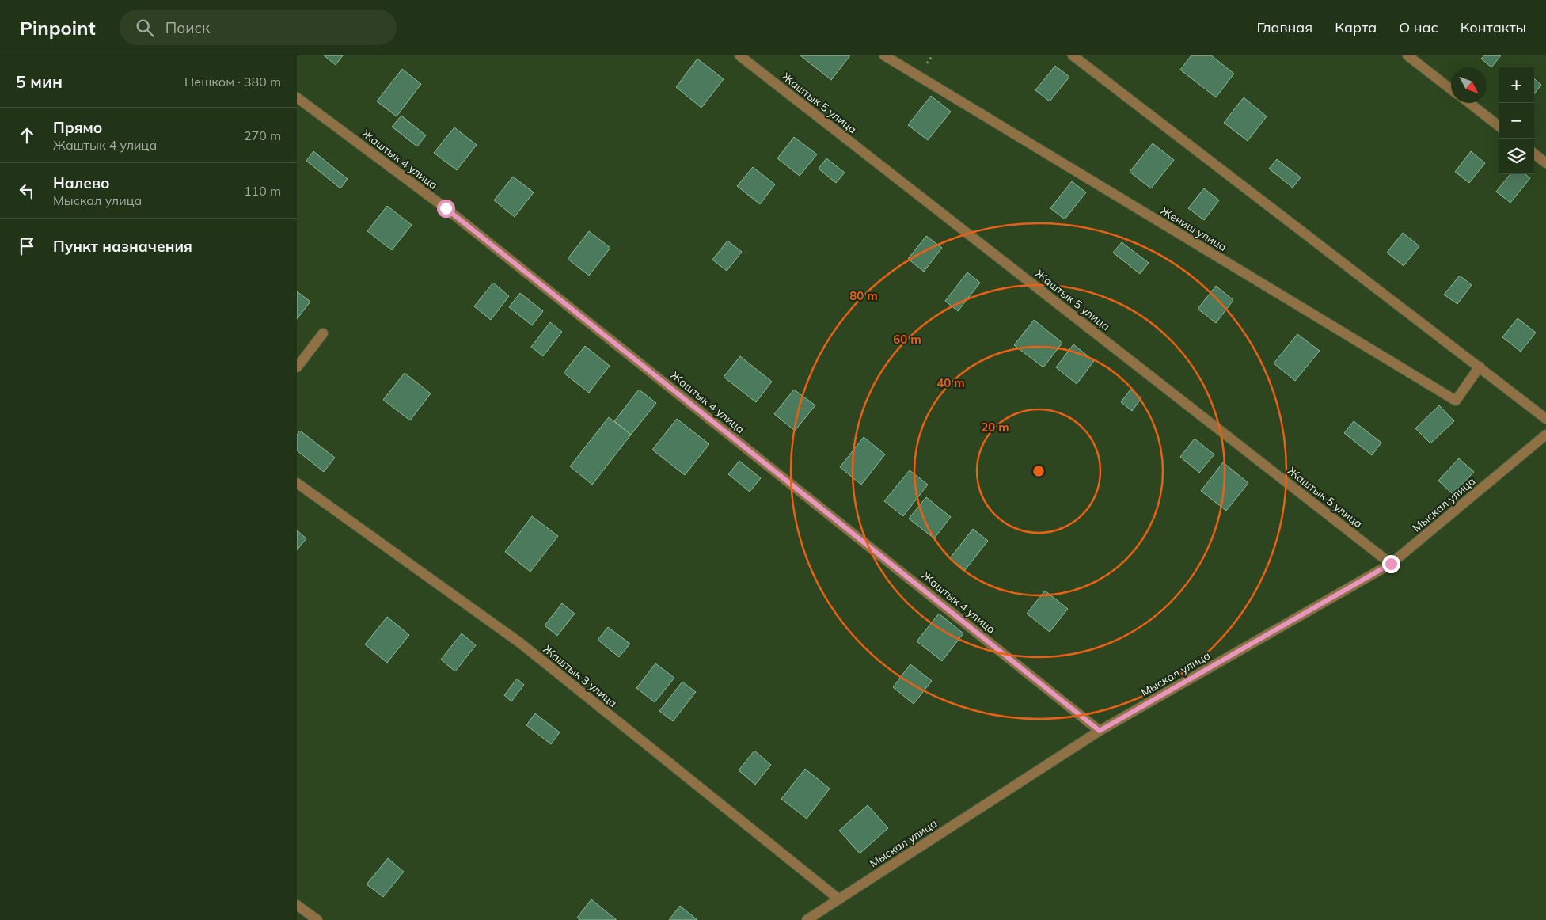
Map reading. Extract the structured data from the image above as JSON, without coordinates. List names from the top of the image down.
{
  "streets": {
    "street": [
      "Жаштык 5 улица",
      "Жаштык 4 улица",
      "Жениш улица",
      "Мыскал улица",
      "Жаштык 3 улица"
    ]
  },
  "crossings": [
    ["Жаштык 5 улица", "Мыскал улица"],
    ["Жаштык 4 улица", "Мыскал улица"],
    ["Мыскал улица", "Жаштык 3 улица"]
  ],
  "north": "bottom right",
  "page": {
    "header": "Pinpoint",
    "search": "Поиск",
    "nav": [
      "Главная",
      "Карта",
      "О нас",
      "Контакты"
    ],
    "heading": ["5 мин", "Пешком · 380 m"],
    "map_buttons": ["+", "−"],
    "list": [
      ["Прямо", "Жаштык 4 улица", "270 m"],
      ["Налево", "Мыскал улица", "110 m"],
      "Пункт назначения"
    ]
  },
  "rings": [
    "80 m",
    "60 m",
    "40 m",
    "20 m"
  ]
}
